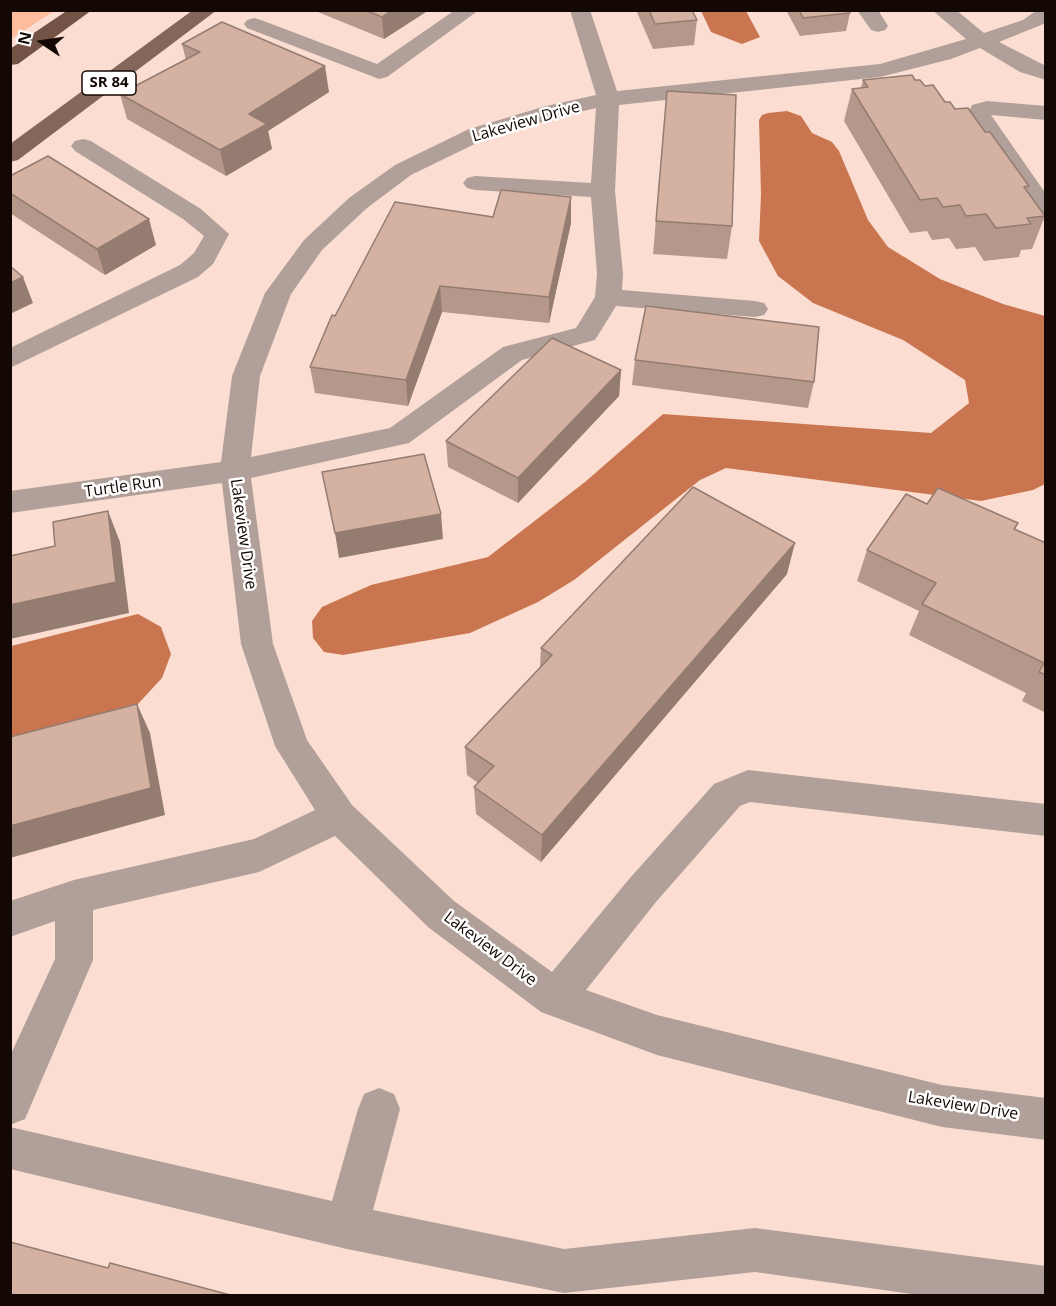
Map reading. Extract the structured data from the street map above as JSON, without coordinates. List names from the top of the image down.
{
  "streets": {
    "main road": ["SR 84"],
    "street": ["Lakeview Drive", "Turtle Run"]
  },
  "crossings": [
    ["Lakeview Drive", "Turtle Run"]
  ],
  "north": "left"
}
